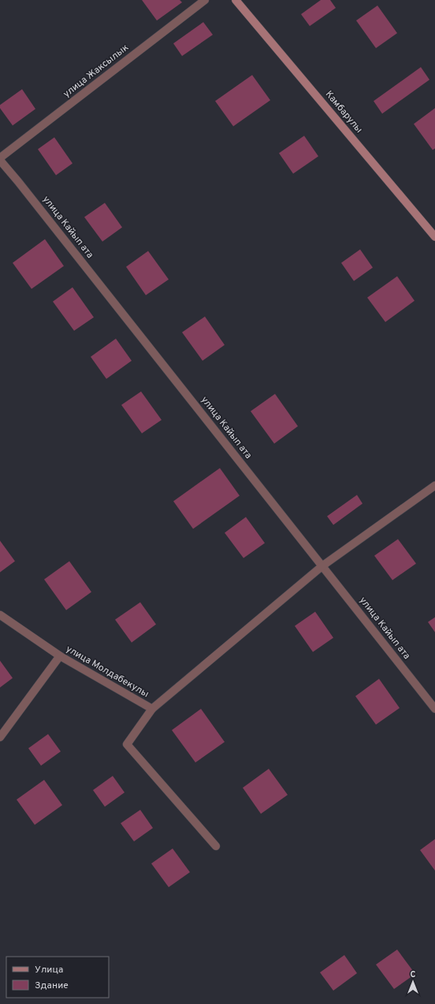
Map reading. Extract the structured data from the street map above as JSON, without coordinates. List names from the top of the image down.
{
  "streets": {
    "street": [
      "улица Жаксылык",
      "Камбарулы",
      "улица Кайып ата",
      "улица Молдабекулы"
    ]
  },
  "crossings": [
    ["улица Жаксылык", "улица Кайып ата"]
  ],
  "legend": ["Улица", "Здание"],
  "north": "top"
}
